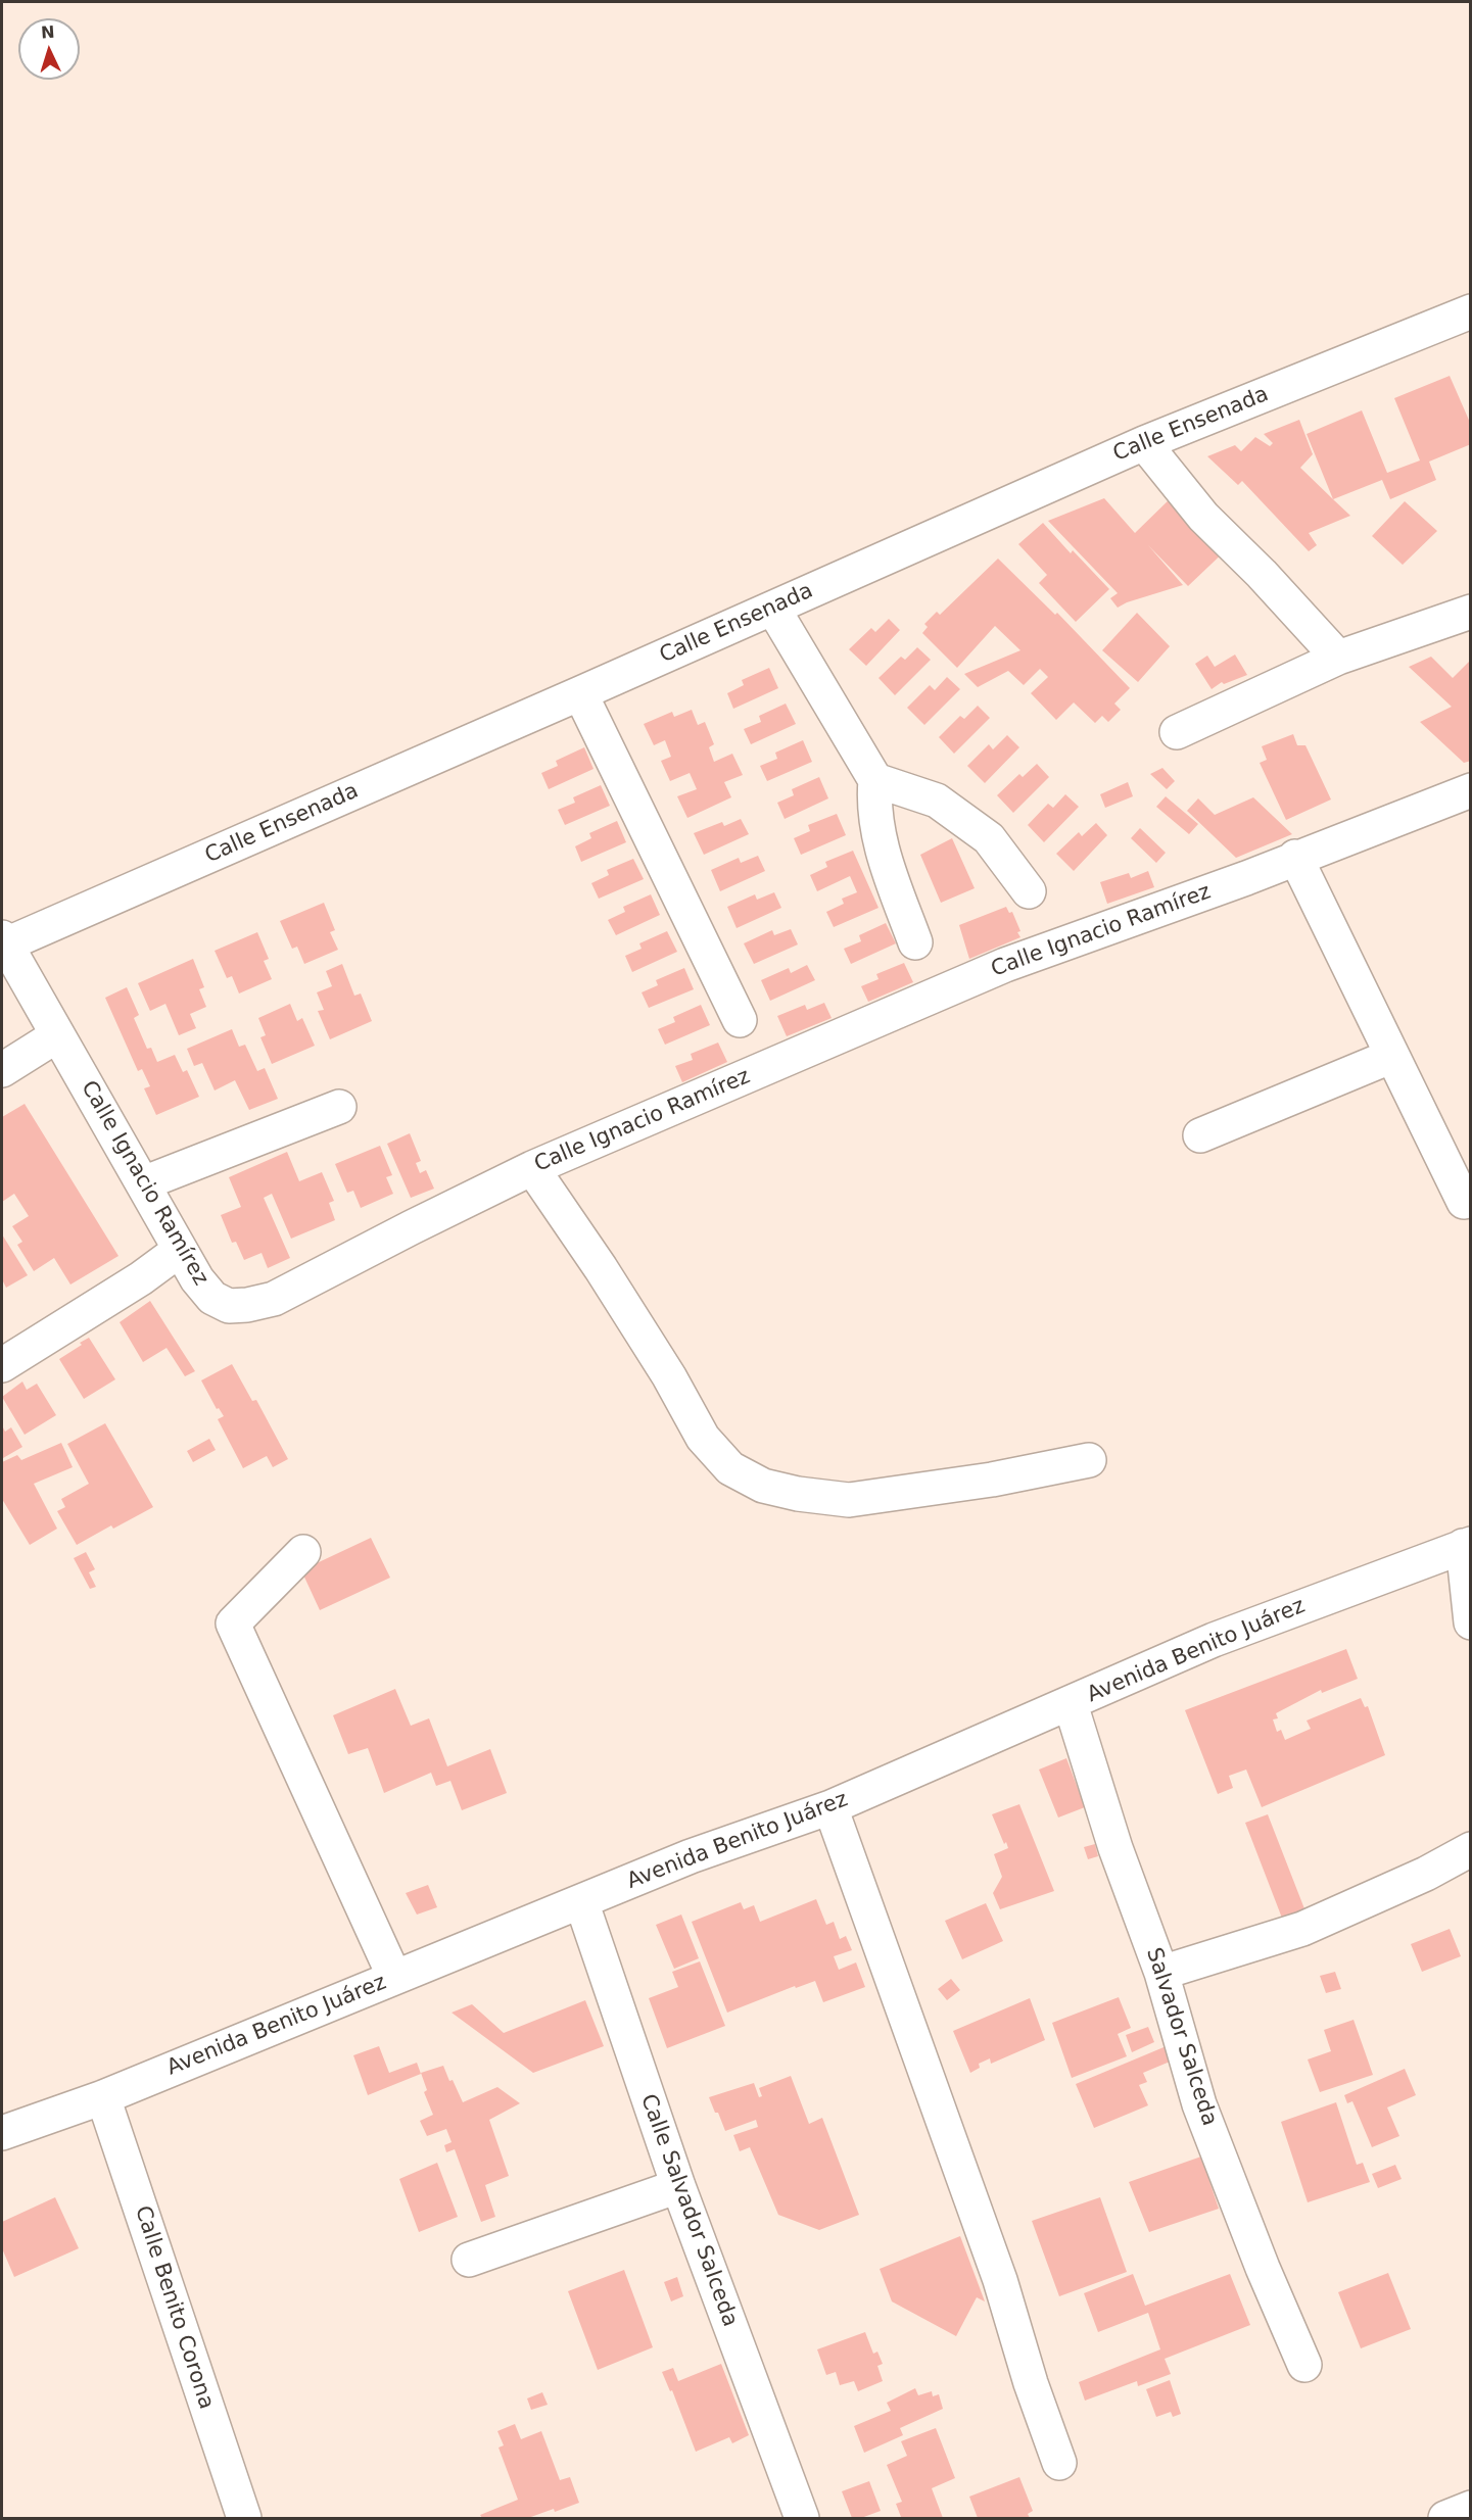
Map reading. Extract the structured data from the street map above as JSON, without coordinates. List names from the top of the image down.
{
  "streets": {
    "street": [
      "Calle Ensenada",
      "Calle Ignacio Ramírez",
      "Avenida Benito Juárez",
      "Salvador Salceda",
      "Calle Salvador Salceda",
      "Calle Benito Corona"
    ]
  },
  "crossings": [
    ["Calle Ensenada", "Calle Ignacio Ramírez"],
    ["Avenida Benito Juárez", "Salvador Salceda"],
    ["Avenida Benito Juárez", "Calle Salvador Salceda"],
    ["Avenida Benito Juárez", "Calle Benito Corona"]
  ],
  "north": "top"
}
